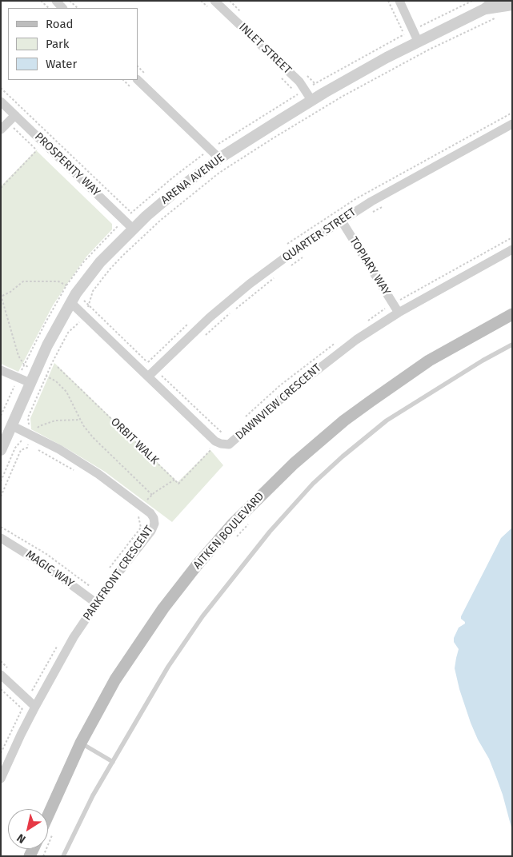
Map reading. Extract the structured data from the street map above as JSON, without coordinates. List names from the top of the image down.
{
  "streets": {
    "main road": ["AITKEN BOULEVARD"],
    "street": [
      "INLET STREET",
      "PROSPERITY WAY",
      "ARENA AVENUE",
      "QUARTER STREET",
      "TOPIARY WAY",
      "DAWNVIEW CRESCENT",
      "MAGIC WAY",
      "PARKFRONT CRESCENT"
    ],
    "path": ["ORBIT WALK"]
  },
  "crossings": [
    ["INLET STREET", "ARENA AVENUE"],
    ["PROSPERITY WAY", "ARENA AVENUE"],
    ["ARENA AVENUE", "DAWNVIEW CRESCENT"],
    ["ARENA AVENUE", "PARKFRONT CRESCENT"],
    ["QUARTER STREET", "TOPIARY WAY"],
    ["QUARTER STREET", "DAWNVIEW CRESCENT"],
    ["TOPIARY WAY", "DAWNVIEW CRESCENT"],
    ["MAGIC WAY", "PARKFRONT CRESCENT"]
  ],
  "legend": ["Road", "Park", "Water"],
  "north": "bottom left"
}
